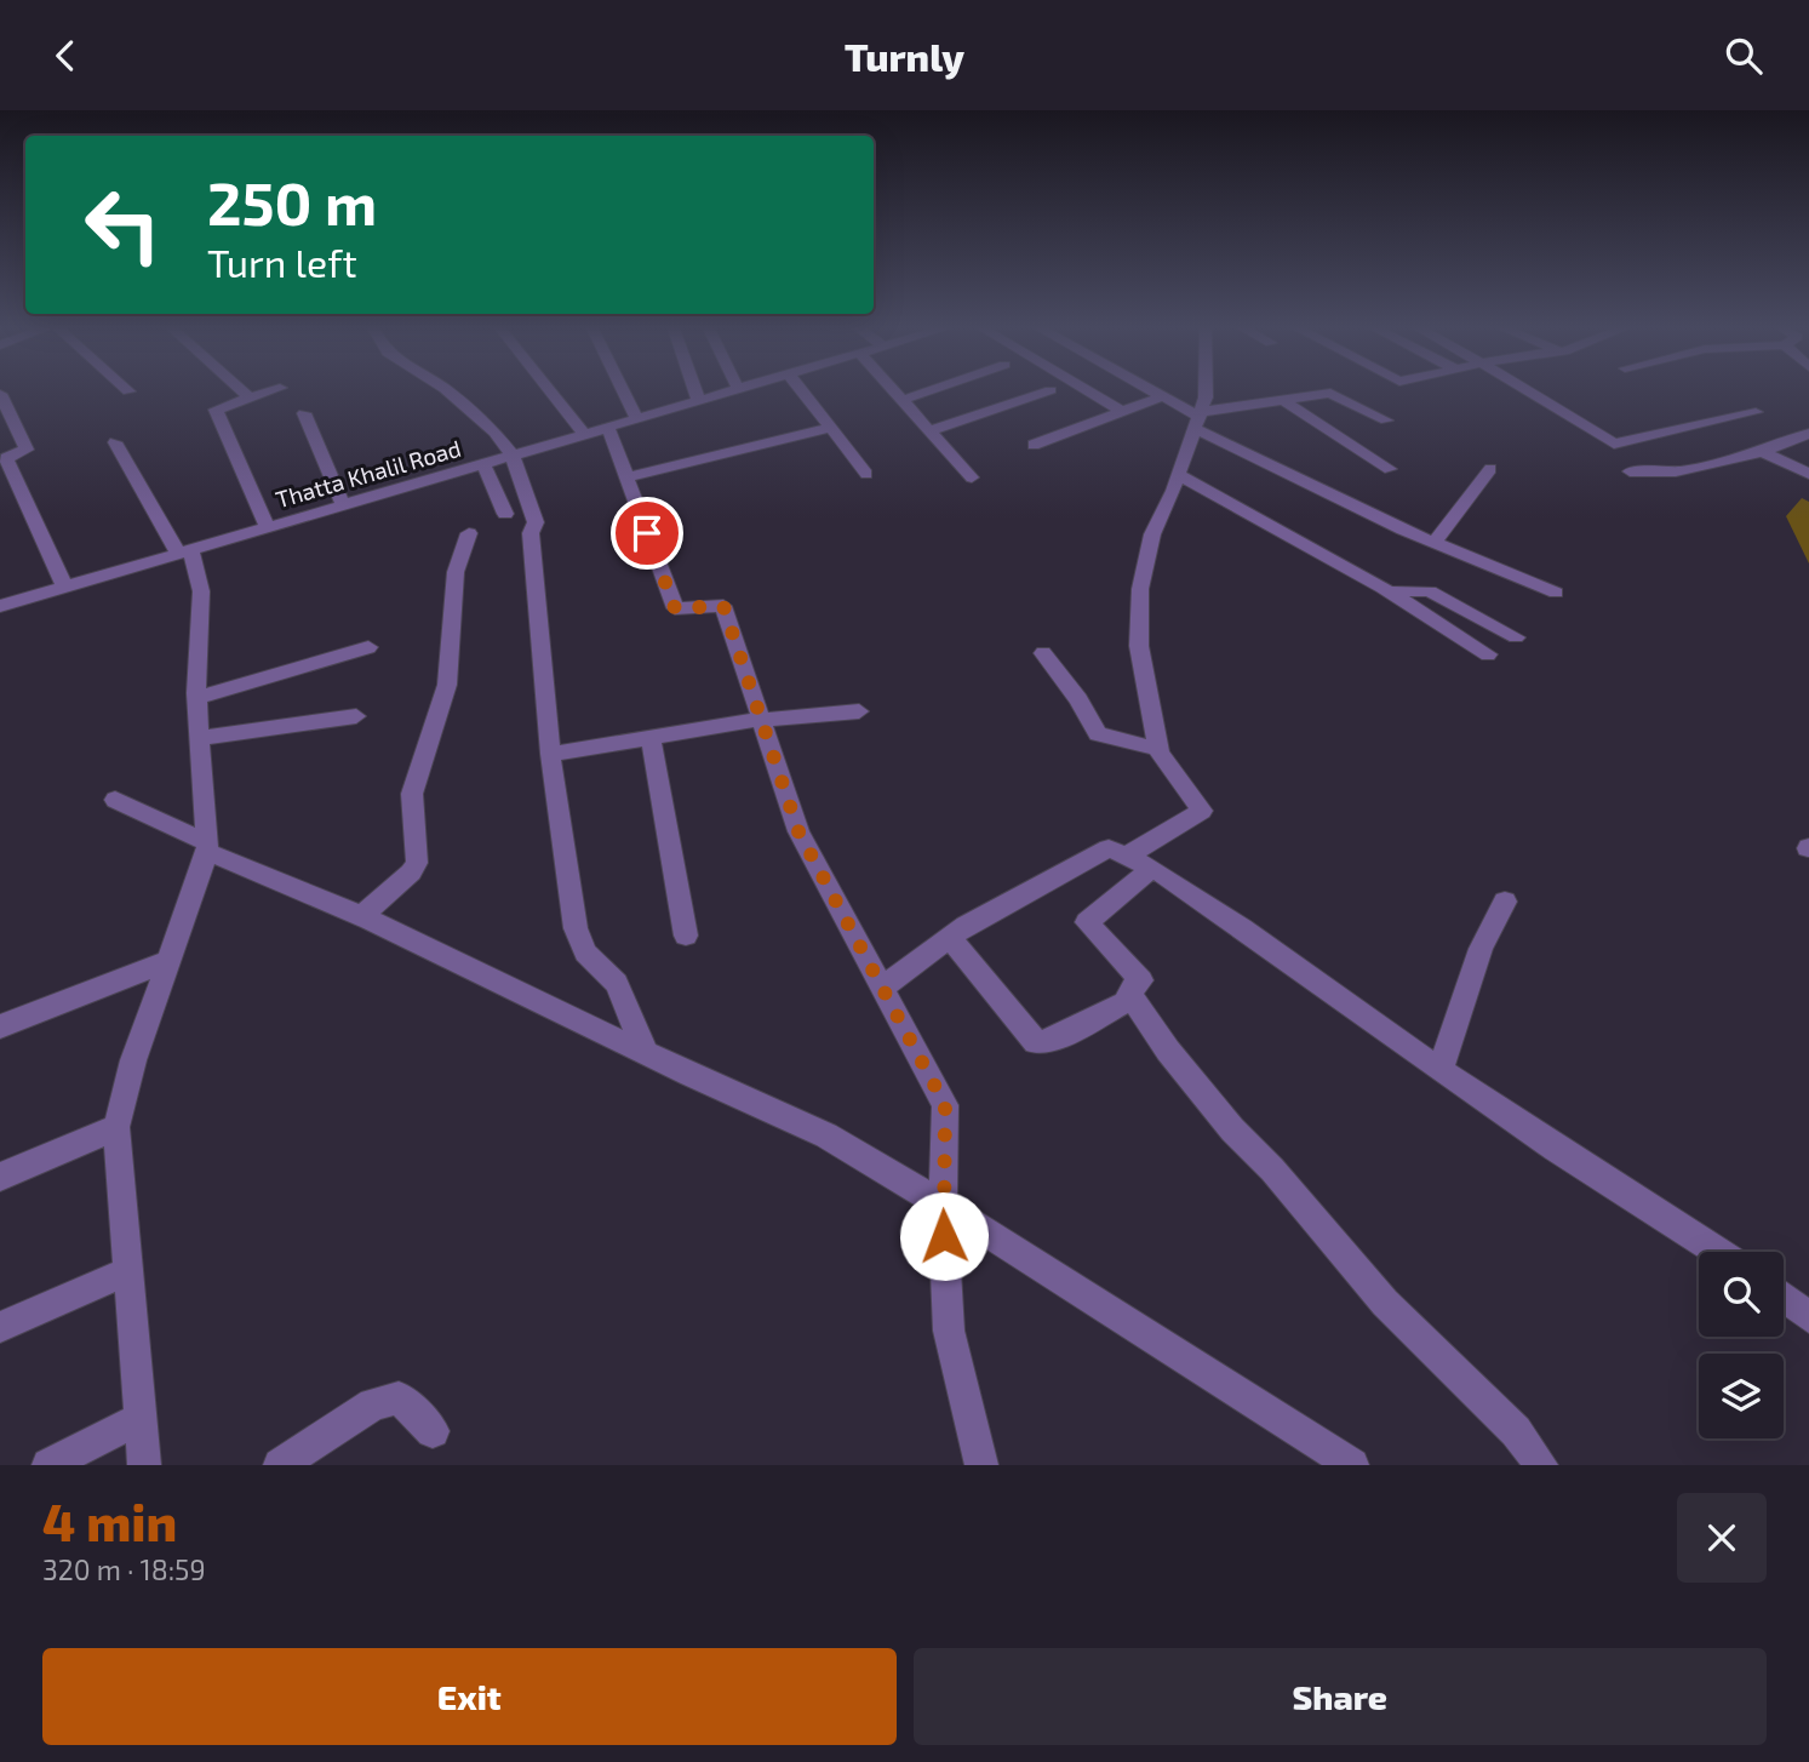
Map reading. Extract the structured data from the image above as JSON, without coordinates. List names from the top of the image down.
{
  "streets": {
    "street": ["Thatta Khalil Road"]
  },
  "page": {
    "header": "Turnly",
    "turn": ["250 m", "Turn left"],
    "heading": ["4 min", "320 m · 18:59"],
    "buttons": ["Exit", "Share"]
  }
}
